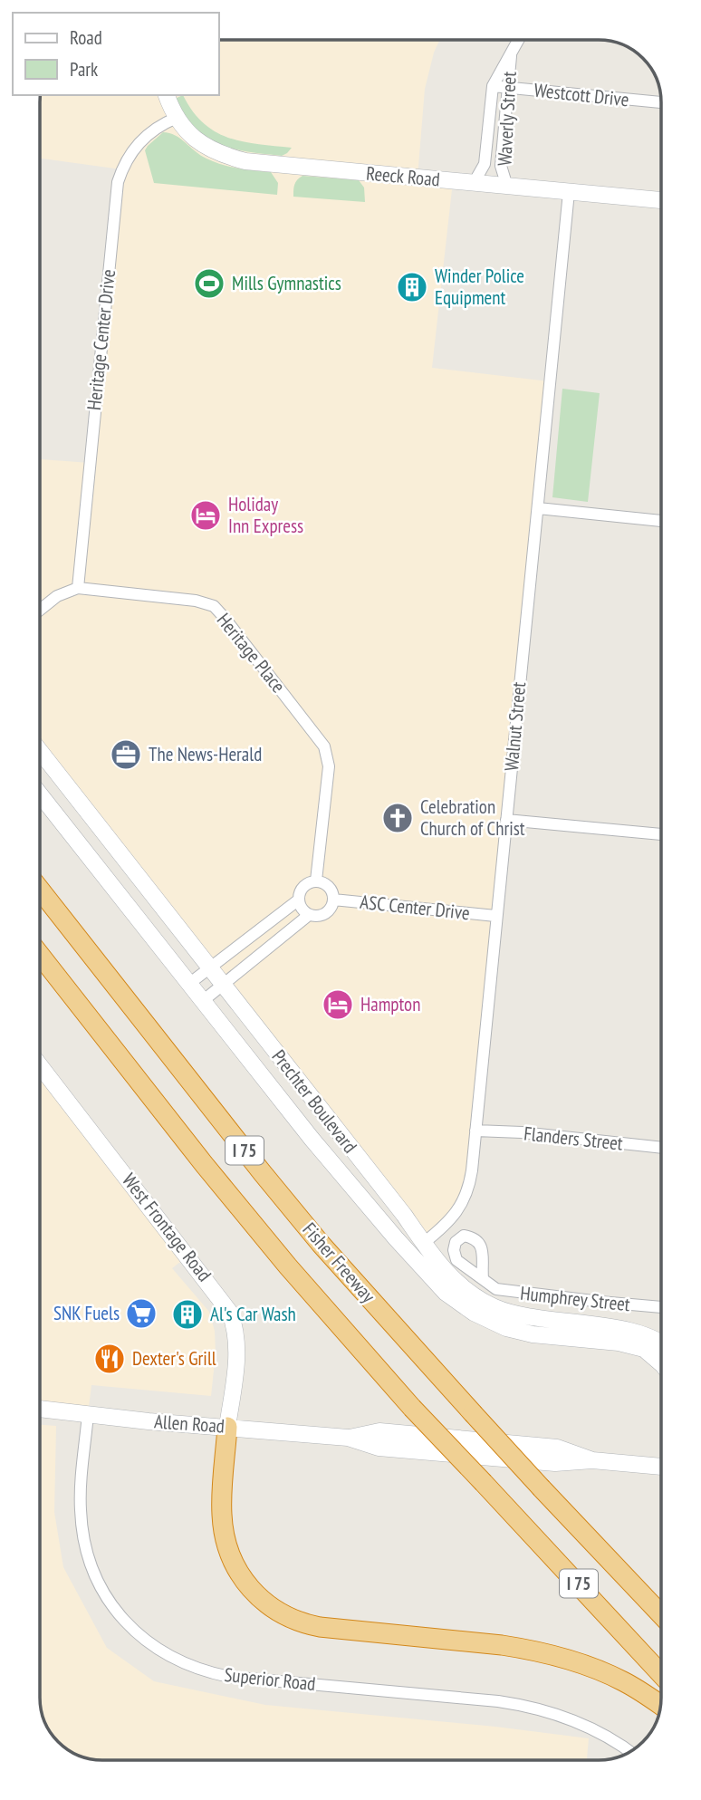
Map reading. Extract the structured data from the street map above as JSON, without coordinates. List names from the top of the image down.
{
  "streets": {
    "highway": ["I 75", "Fisher Freeway"],
    "main road": [
      "Reeck Road",
      "Prechter Boulevard",
      "West Frontage Road",
      "Allen Road"
    ],
    "street": [
      "Westcott Drive",
      "Waverly Street",
      "Heritage Center Drive",
      "Heritage Place",
      "Walnut Street",
      "ASC Center Drive",
      "Flanders Street",
      "Humphrey Street",
      "Superior Road"
    ]
  },
  "crossings": [
    ["Westcott Drive", "Waverly Street"],
    ["Waverly Street", "Reeck Road"],
    ["Reeck Road", "Heritage Center Drive"],
    ["Reeck Road", "Walnut Street"],
    ["Heritage Center Drive", "Heritage Place"],
    ["Heritage Place", "ASC Center Drive"],
    ["Walnut Street", "ASC Center Drive"],
    ["Walnut Street", "Prechter Boulevard"],
    ["Walnut Street", "Flanders Street"],
    ["West Frontage Road", "Allen Road"],
    ["Allen Road", "Superior Road"]
  ],
  "places": {
    "sports": ["Mills Gymnastics"],
    "building": ["Winder Police Equipment", "Al's Car Wash"],
    "hotel": ["Holiday Inn Express", "Hampton"],
    "office": ["The News-Herald"],
    "church": ["Celebration Church of Christ"],
    "supermarket": ["SNK Fuels"],
    "restaurant": ["Dexter's Grill"]
  },
  "legend": ["Road", "Park"]
}
